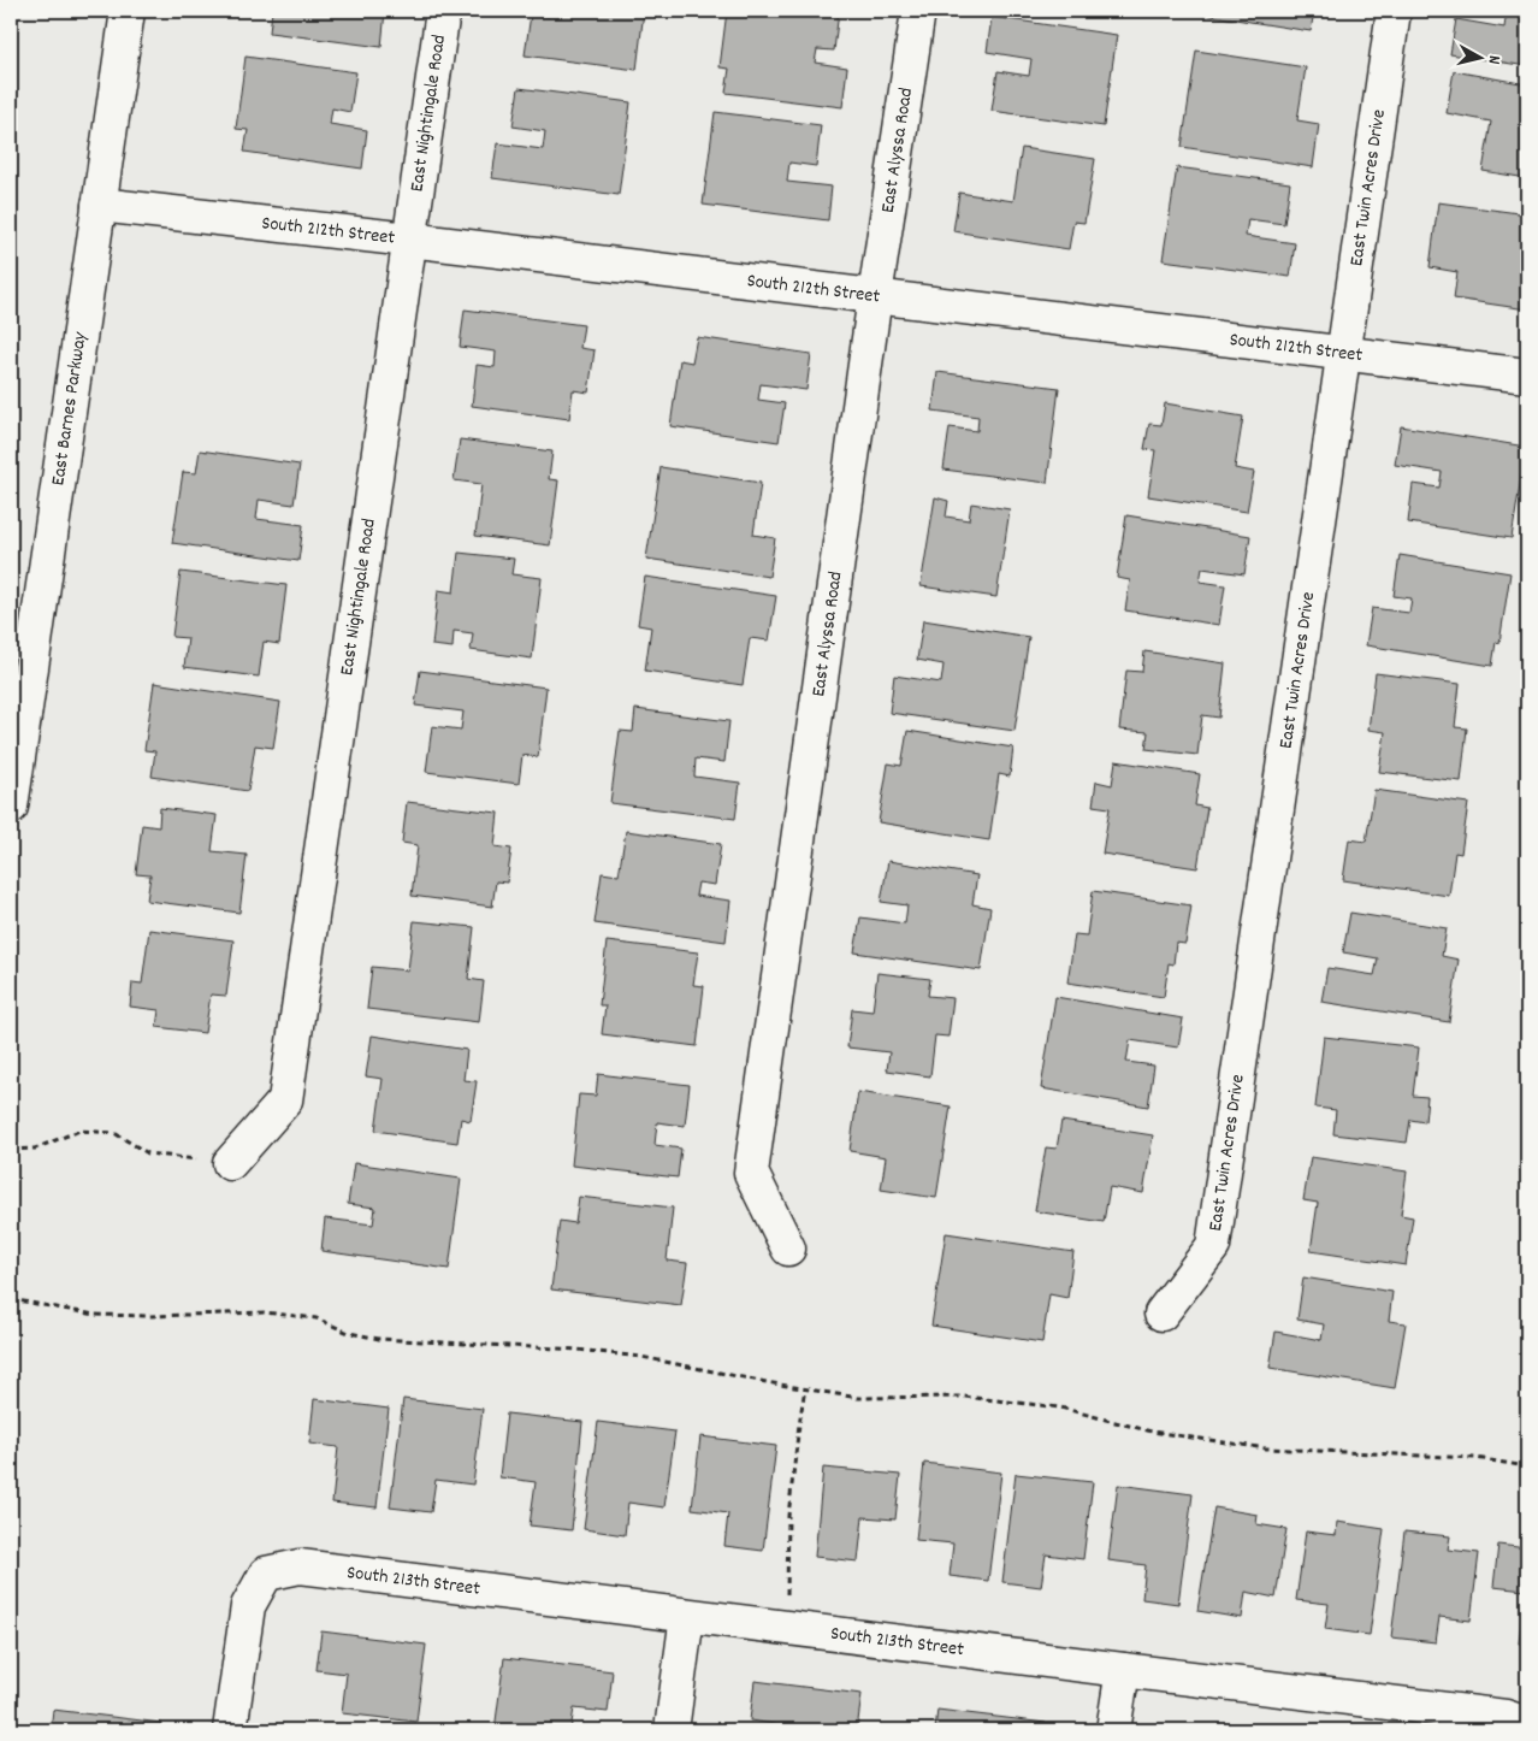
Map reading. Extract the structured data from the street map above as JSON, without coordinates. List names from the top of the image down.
{
  "streets": {
    "street": [
      "East Nightingale Road",
      "East Alyssa Road",
      "East Twin Acres Drive",
      "South 212th Street",
      "East Barnes Parkway",
      "South 213th Street"
    ]
  },
  "crossings": [
    ["East Nightingale Road", "South 212th Street"],
    ["East Alyssa Road", "South 212th Street"],
    ["East Twin Acres Drive", "South 212th Street"],
    ["South 212th Street", "East Barnes Parkway"]
  ],
  "north": "right"
}
